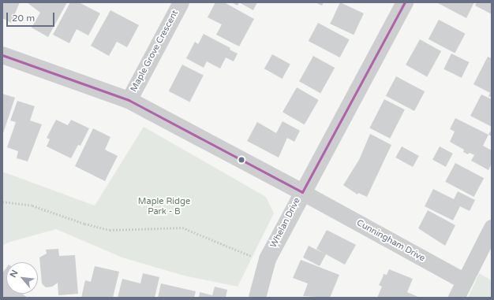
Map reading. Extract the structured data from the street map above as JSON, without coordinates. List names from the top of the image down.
{
  "streets": {
    "street": ["Maple Grove Crescent", "Whelan Drive", "Cunningham Drive"]
  },
  "crossings": [
    ["Whelan Drive", "Cunningham Drive"]
  ],
  "parks": ["Maple Ridge Park - B"],
  "scale_bar": "20 m",
  "north": "top left"
}
